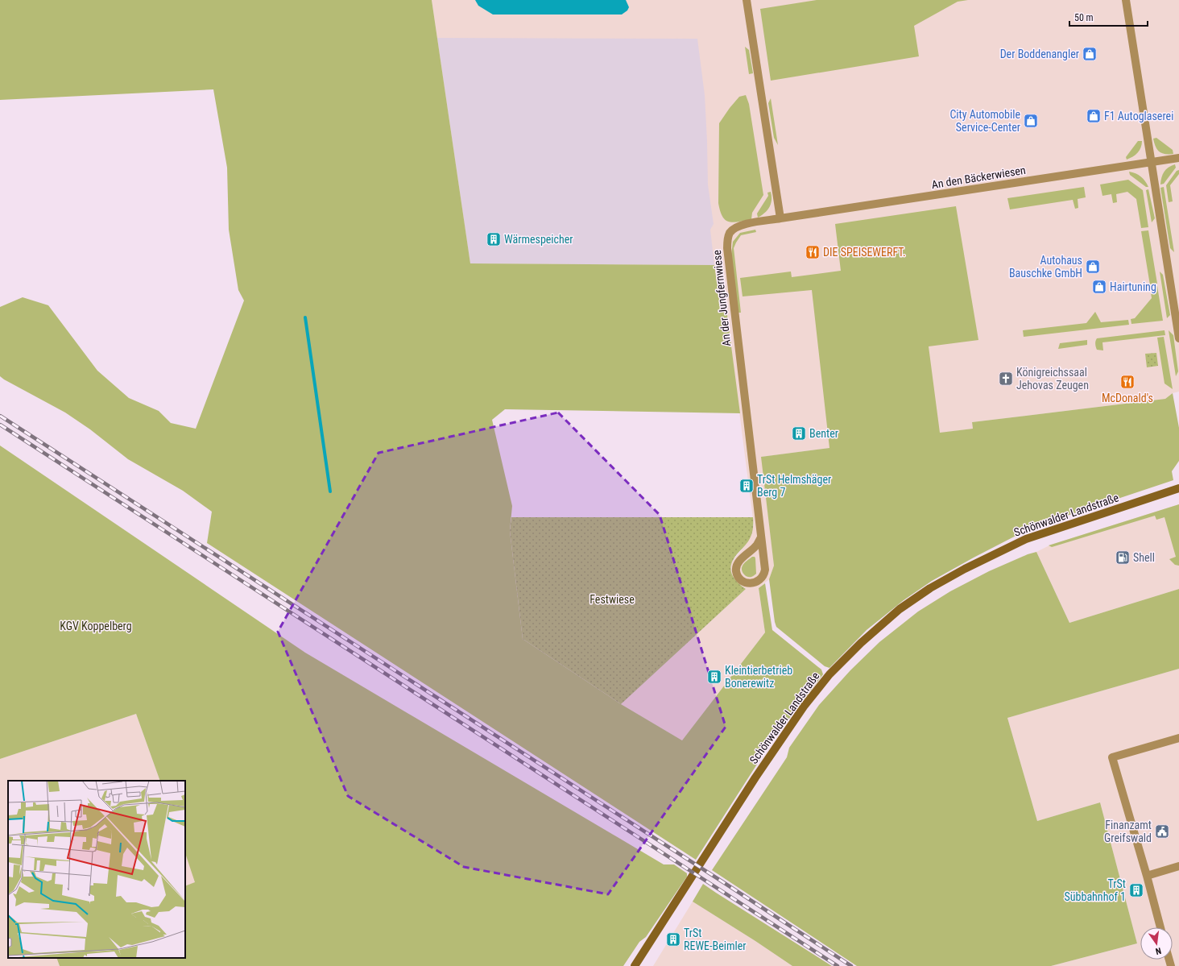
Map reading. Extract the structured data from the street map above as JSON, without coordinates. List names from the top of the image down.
{
  "streets": {
    "main road": ["Schönwalder Landstraße"],
    "street": ["An den Bäckerwiesen", "An der Jungfernwiese"]
  },
  "crossings": [
    ["An den Bäckerwiesen", "An der Jungfernwiese"]
  ],
  "parks": ["Festwiese", "KGV Koppelberg"],
  "places": {
    "shop": [
      "Der Boddenangler",
      "F1 Autoglaserei",
      "City Automobile Service-Center",
      "Autohaus Bauschke GmbH",
      "Hairtuning"
    ],
    "building": [
      "Wärmespeicher",
      "Benter",
      "TrSt Helmshäger Berg 7",
      "Kleintierbetrieb Bonerewitz",
      "TrSt Sübbahnhof 1",
      "TrSt REWE-Beimler"
    ],
    "restaurant": ["DIE SPEISEWERFT.", "McDonald's"],
    "church": ["Königreichssaal Jehovas Zeugen"],
    "fuel station": ["Shell"],
    "public building": ["Finanzamt Greifswald"]
  },
  "scale_bar": "50 m",
  "north": "bottom"
}
